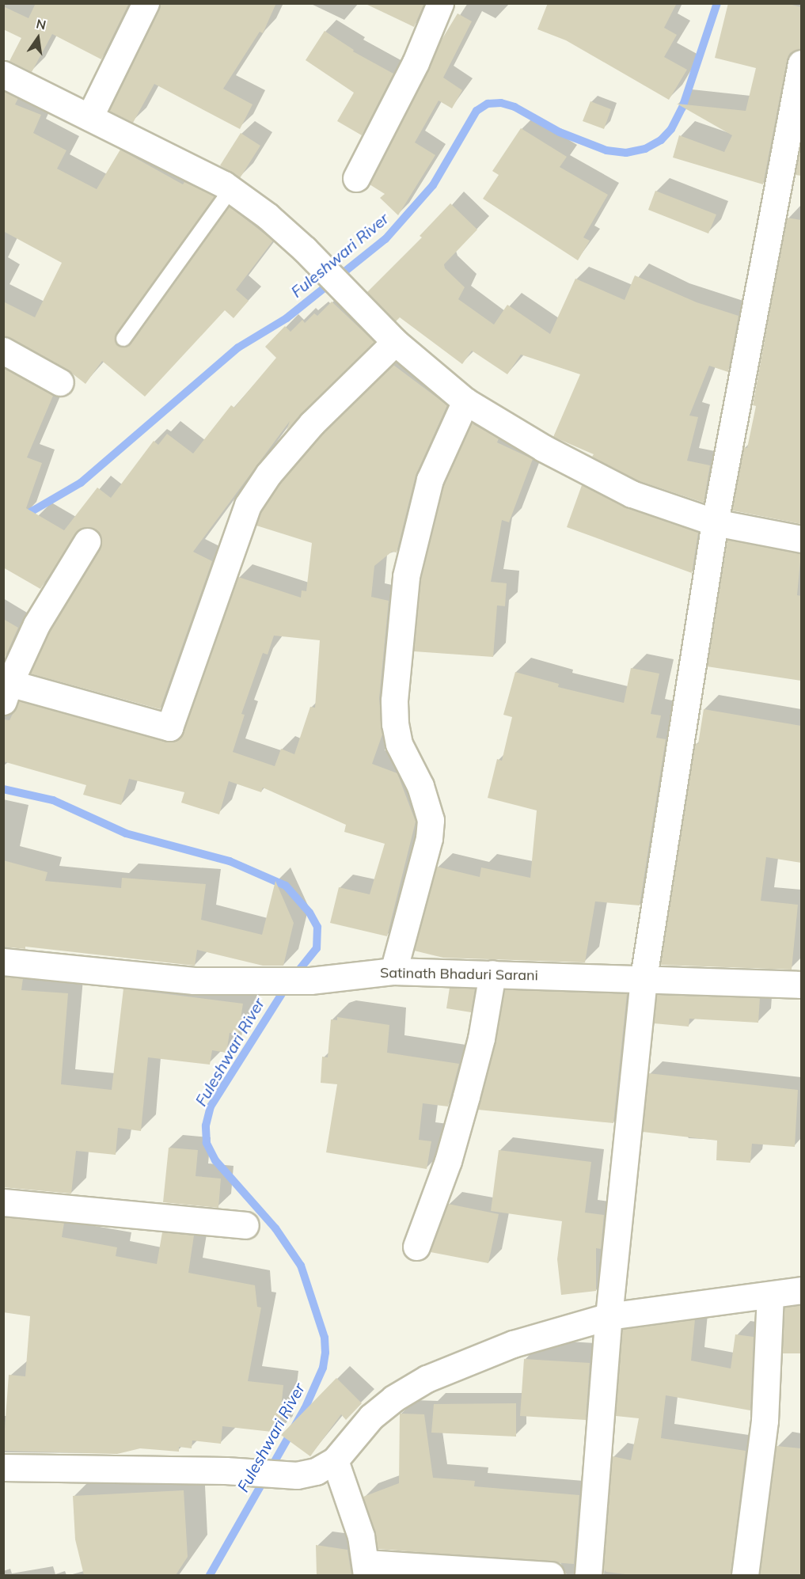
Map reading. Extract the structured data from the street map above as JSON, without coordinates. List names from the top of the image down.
{
  "streets": {
    "street": ["Satinath Bhaduri Sarani"]
  },
  "water": ["Fuleshwari River"],
  "north": "top"
}
